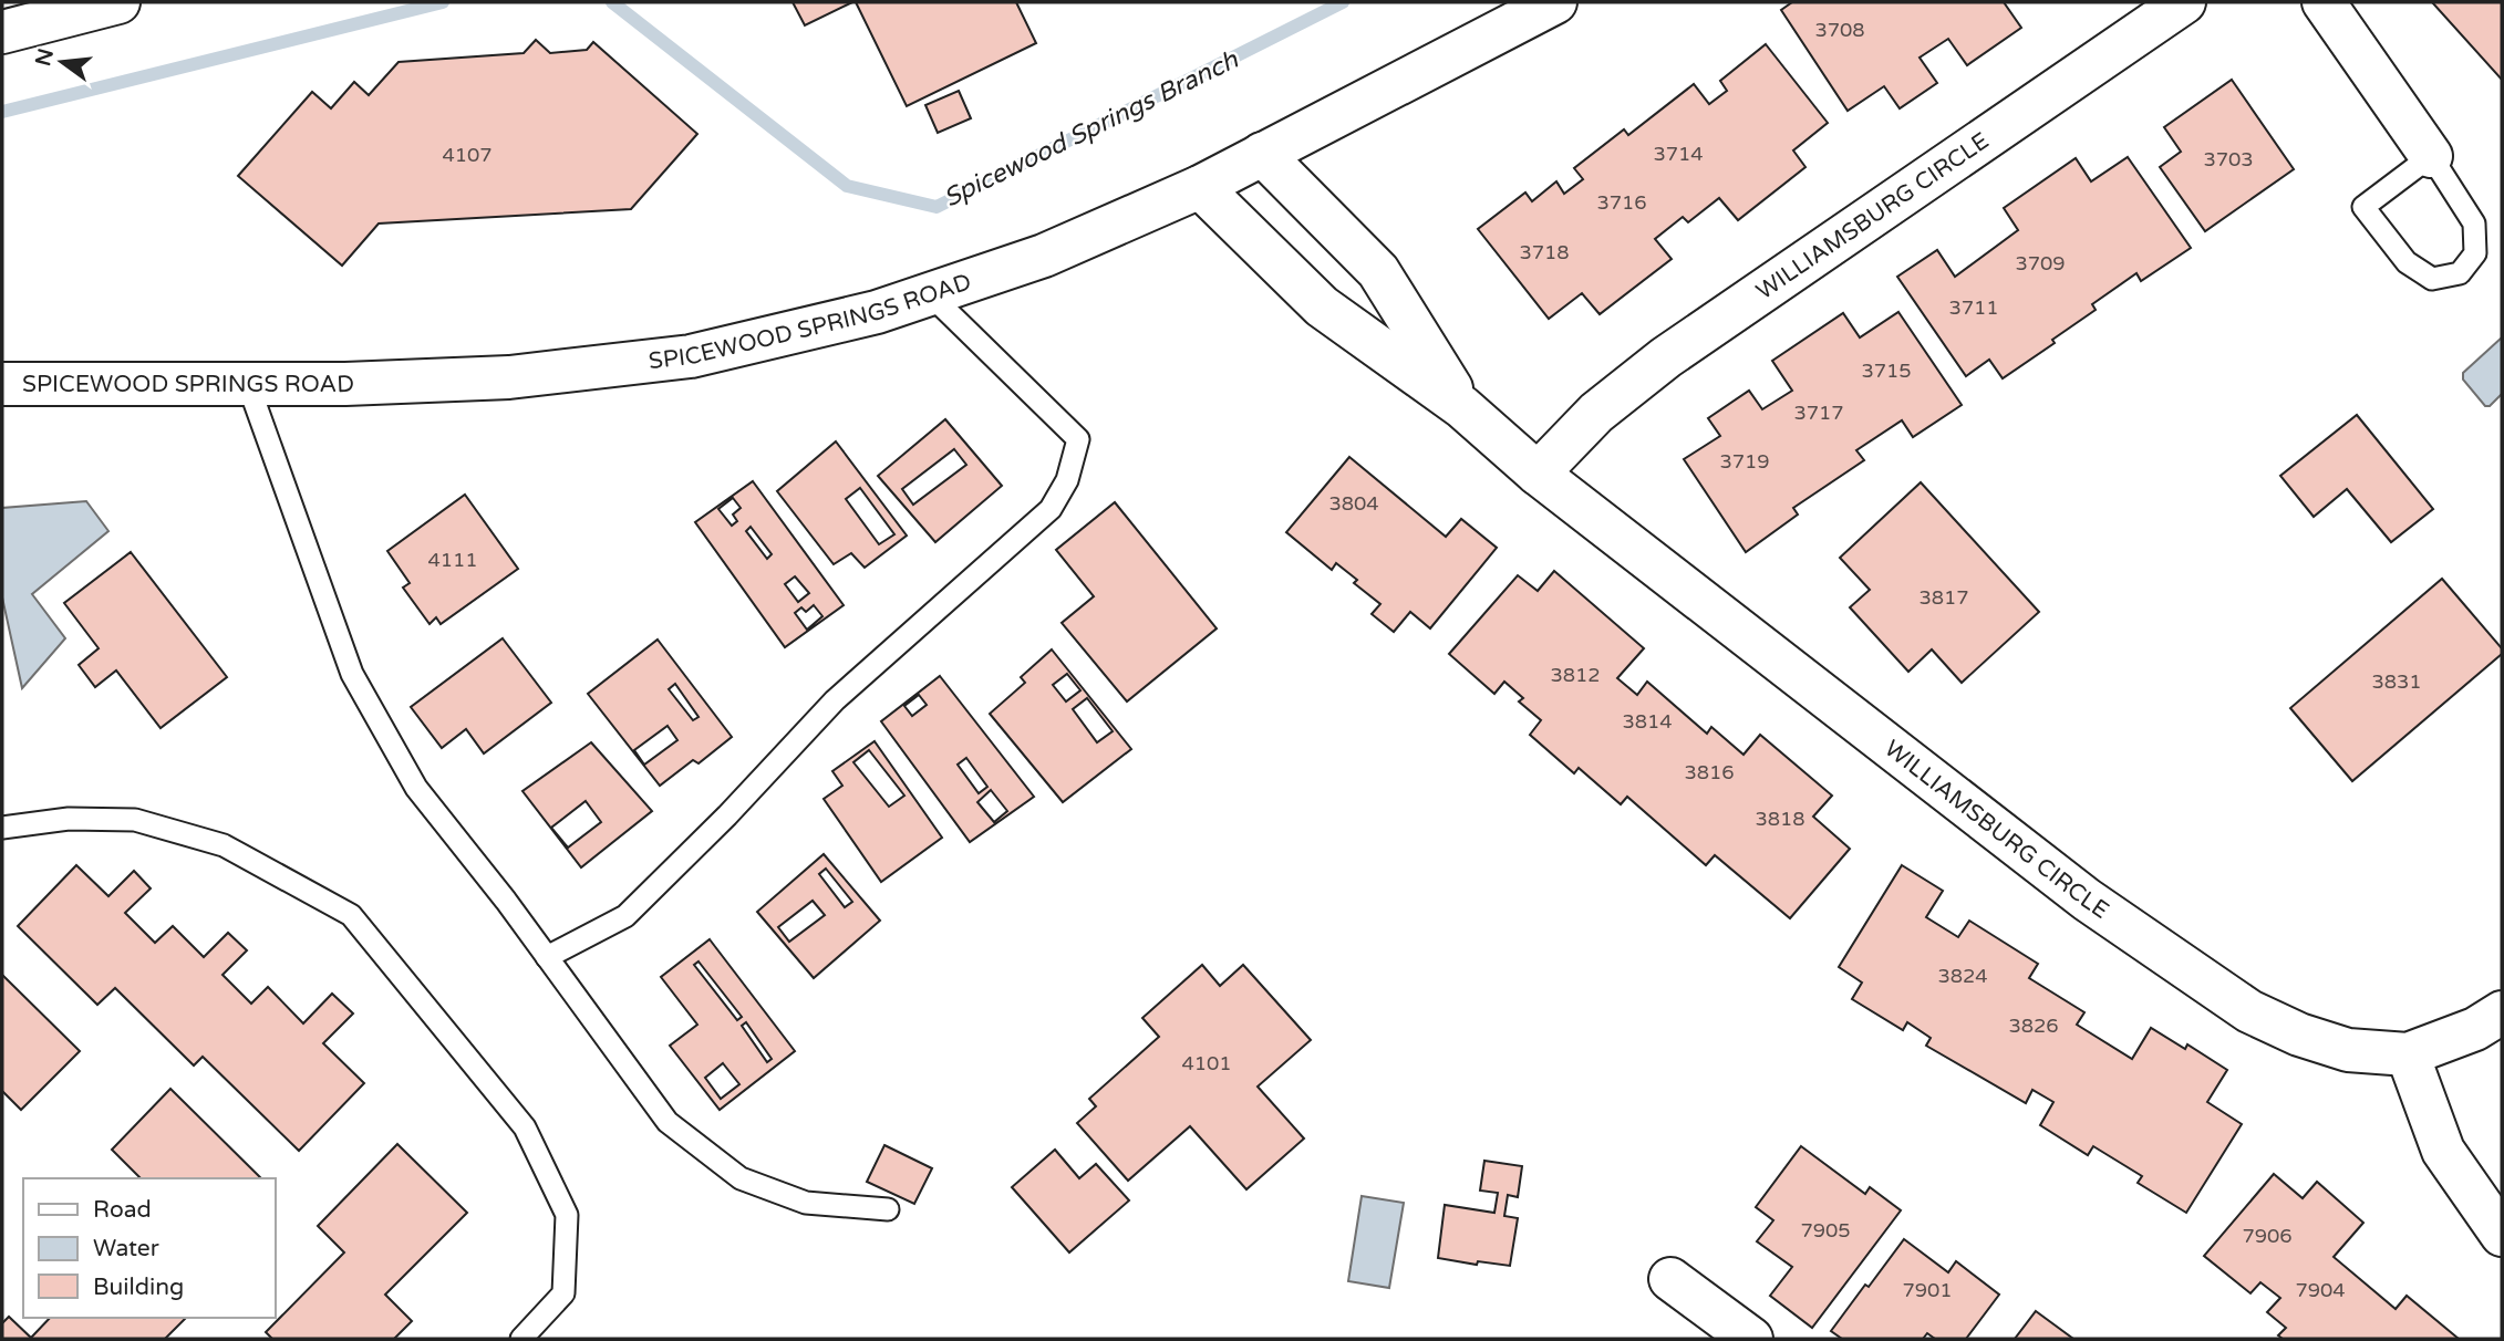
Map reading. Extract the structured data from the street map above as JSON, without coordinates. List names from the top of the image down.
{
  "streets": {
    "street": ["WILLIAMSBURG CIRCLE", "SPICEWOOD SPRINGS ROAD"]
  },
  "crossings": [
    ["WILLIAMSBURG CIRCLE", "SPICEWOOD SPRINGS ROAD"]
  ],
  "water": ["Spicewood Springs Branch"],
  "house_numbers": [
    "3708",
    "3714",
    "4107",
    "3703",
    "3716",
    "3718",
    "3709",
    "3711",
    "3715",
    "3717",
    "3719",
    "3804",
    "4111",
    "3817",
    "3812",
    "3831",
    "3814",
    "3816",
    "3818",
    "3824",
    "3826",
    "4101",
    "7905",
    "7906",
    "7901",
    "7904"
  ],
  "legend": ["Road", "Water", "Building"],
  "north": "left"
}
